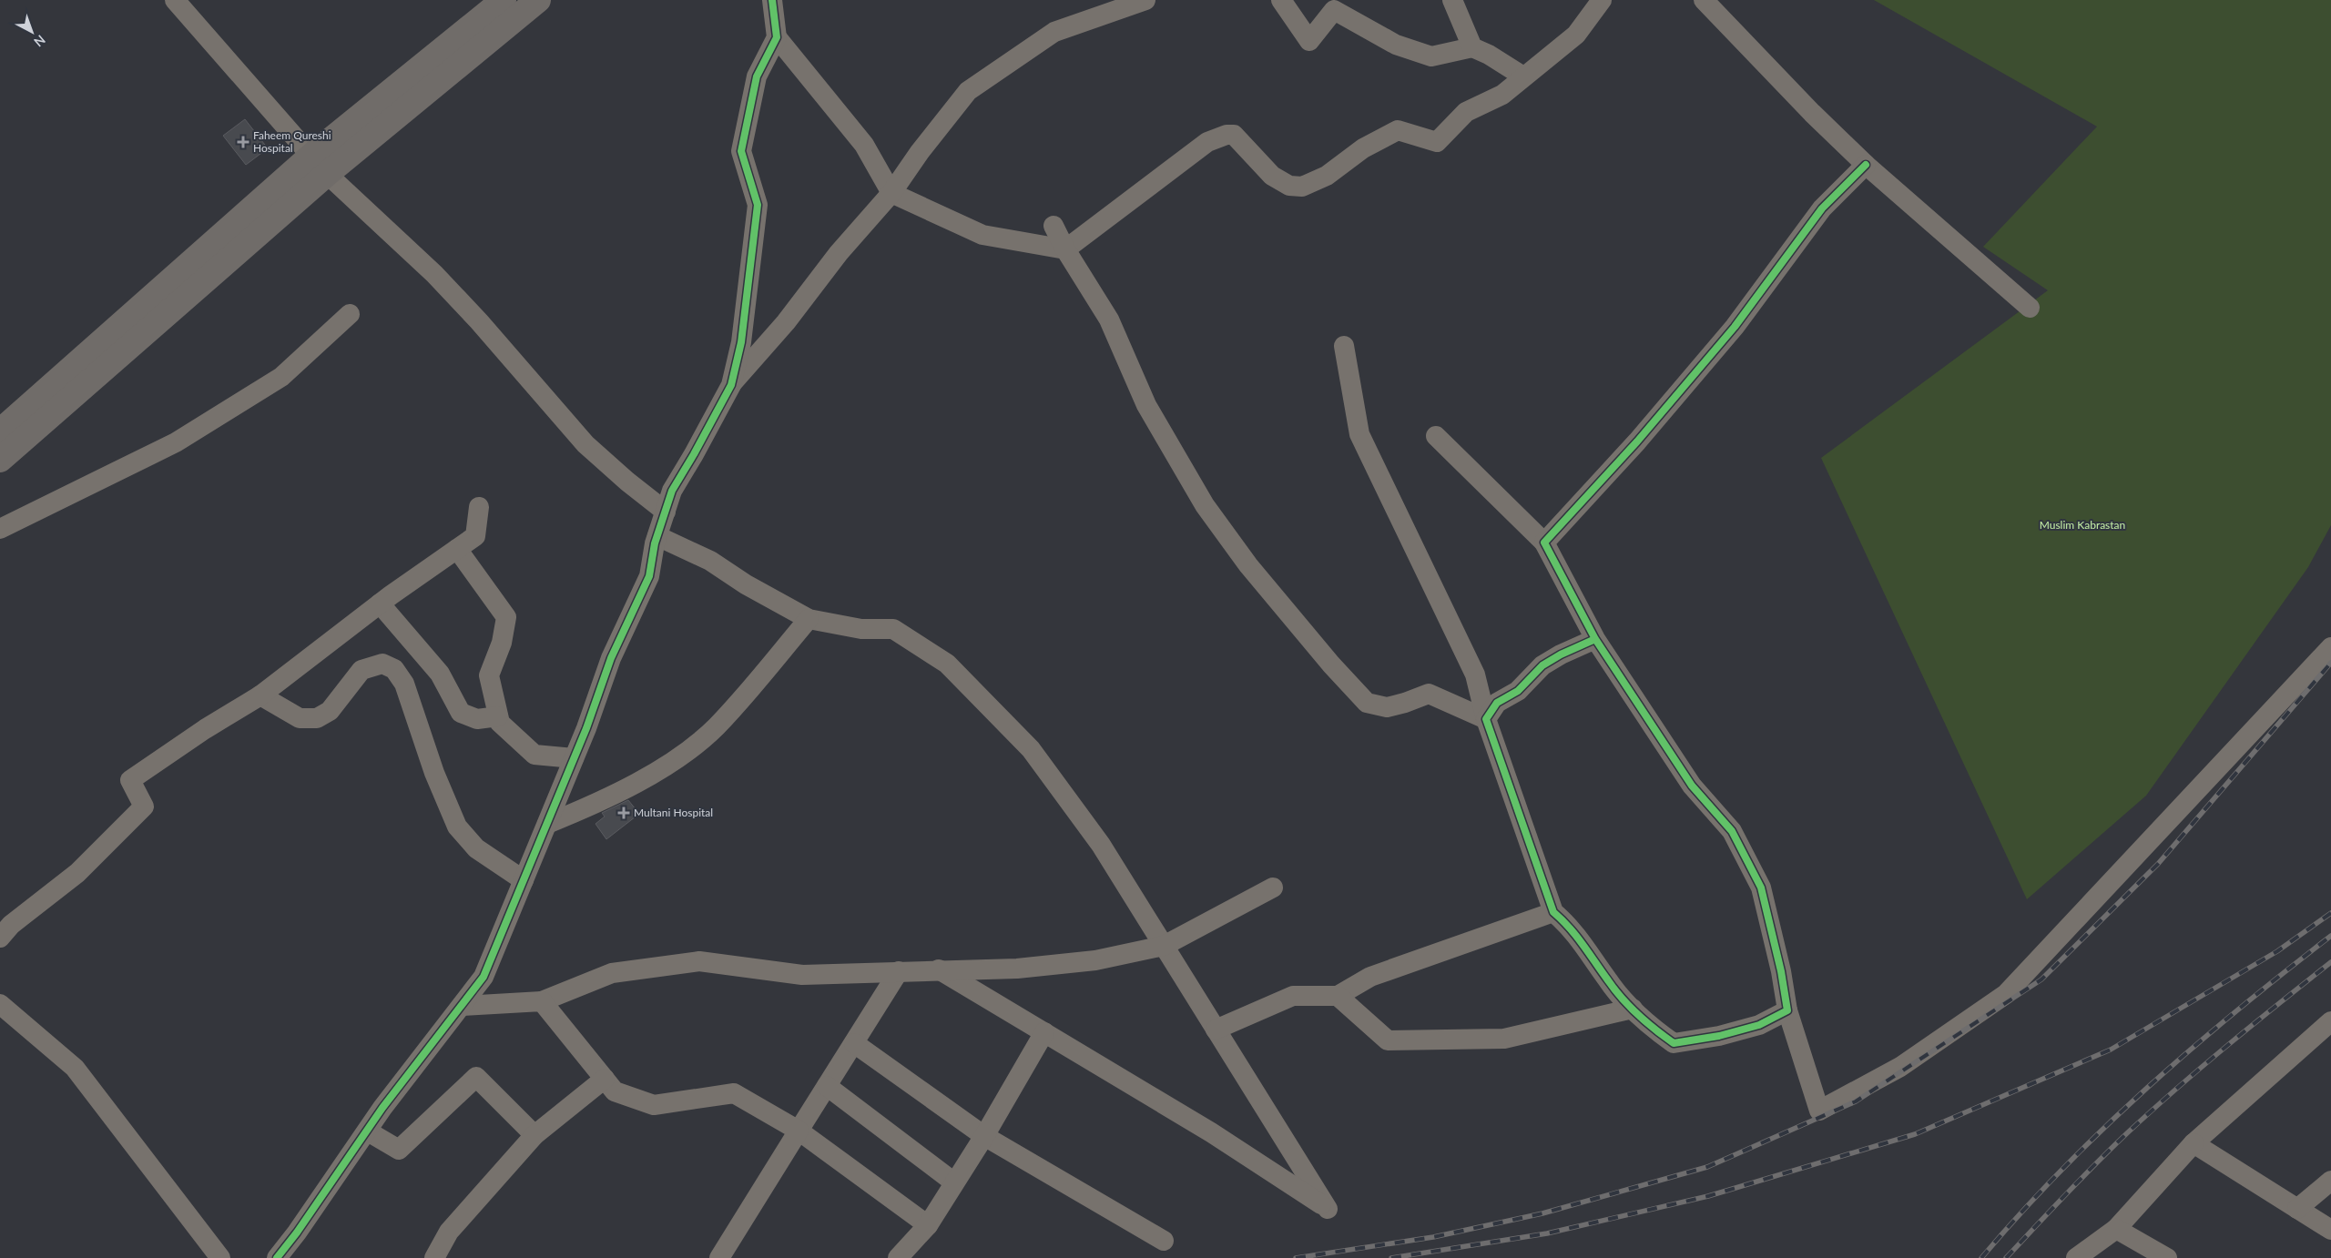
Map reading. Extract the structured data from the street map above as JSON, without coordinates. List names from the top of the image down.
{
  "parks": ["Muslim Kabrastan"],
  "places": {
    "health": ["Faheem Qureshi Hospital", "Multani Hospital"]
  },
  "north": "bottom right"
}
